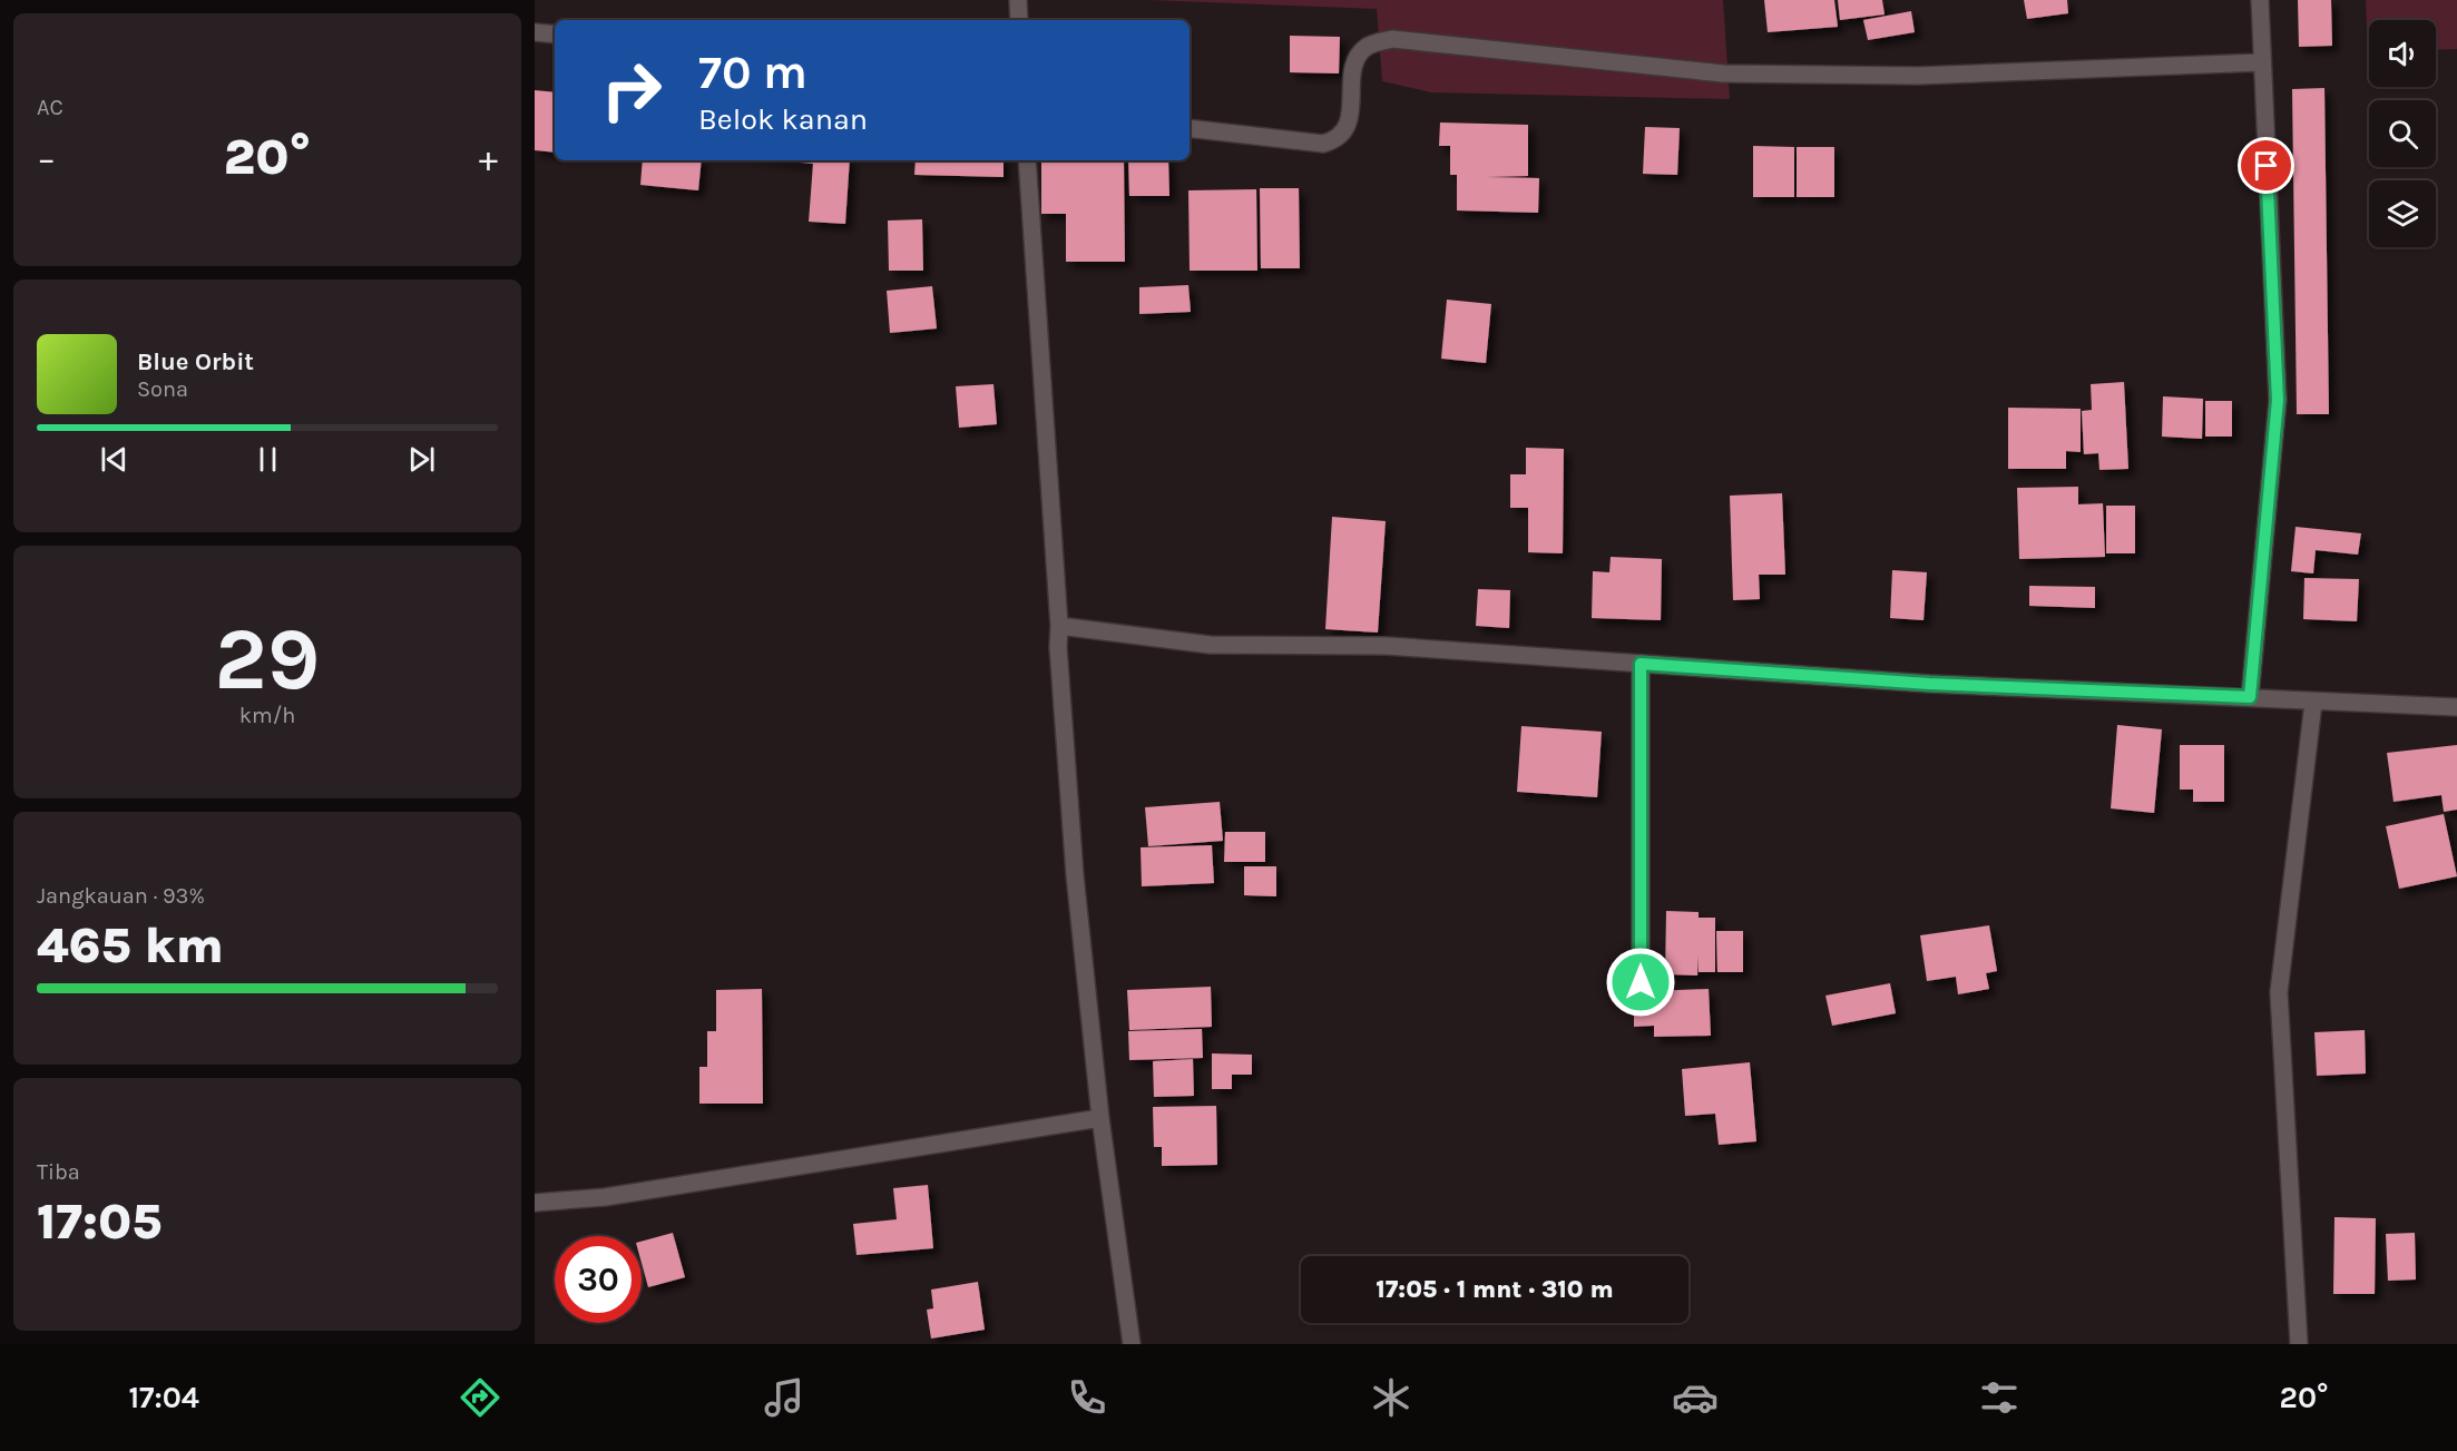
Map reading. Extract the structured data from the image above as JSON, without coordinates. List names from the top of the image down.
{
  "page": {
    "tile": [
      "AC",
      ["29", "km/h"],
      ["Jangkauan · 93%", "465 km"],
      ["Tiba", "17:05"]
    ],
    "turn": ["70 m", "Belok kanan"],
    "heat": ["−", "20°", "+"],
    "song": ["Blue Orbit", "Sona"],
    "limit": "30",
    "trip": "17:05 · 1 mnt · 310 m",
    "tabs": ["17:04", "20°"]
  }
}
